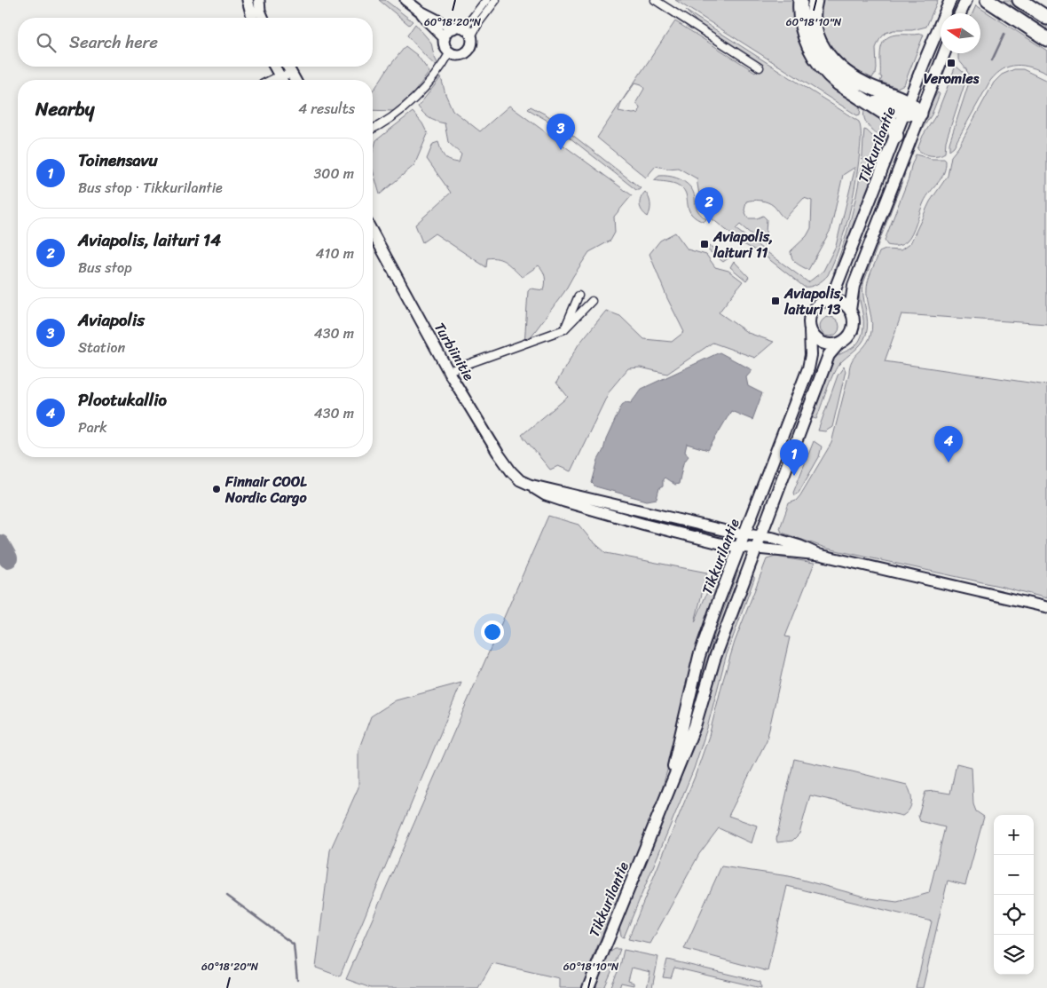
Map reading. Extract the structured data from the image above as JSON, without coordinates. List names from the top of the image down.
{
  "streets": {
    "main road": ["Tikkurilantie"],
    "street": ["Turbiinitie"]
  },
  "crossings": [
    ["Tikkurilantie", "Turbiinitie"]
  ],
  "places": {
    "transit": ["Veromies", "Aviapolis, laituri 11", "Aviapolis, laituri 13"],
    "other": ["Finnair COOL Nordic Cargo"]
  },
  "north": "left",
  "page": {
    "search": "Search here",
    "heading": ["Nearby", "4 results"],
    "pins": [
      "3",
      "2",
      "4",
      "1"
    ],
    "list": [
      {
        "mark": "1",
        "name": "Toinensavu",
        "note": "Bus stop · Tikkurilantie",
        "value": "300 m"
      },
      {
        "mark": "2",
        "name": "Aviapolis, laituri 14",
        "note": "Bus stop",
        "value": "410 m"
      },
      {
        "mark": "3",
        "name": "Aviapolis",
        "note": "Station",
        "value": "430 m"
      },
      {
        "mark": "4",
        "name": "Plootukallio",
        "note": "Park",
        "value": "430 m"
      }
    ],
    "map_buttons": ["+", "−"]
  },
  "coordinates": ["60°18'20\"N", "60°18'10\"N"]
}
